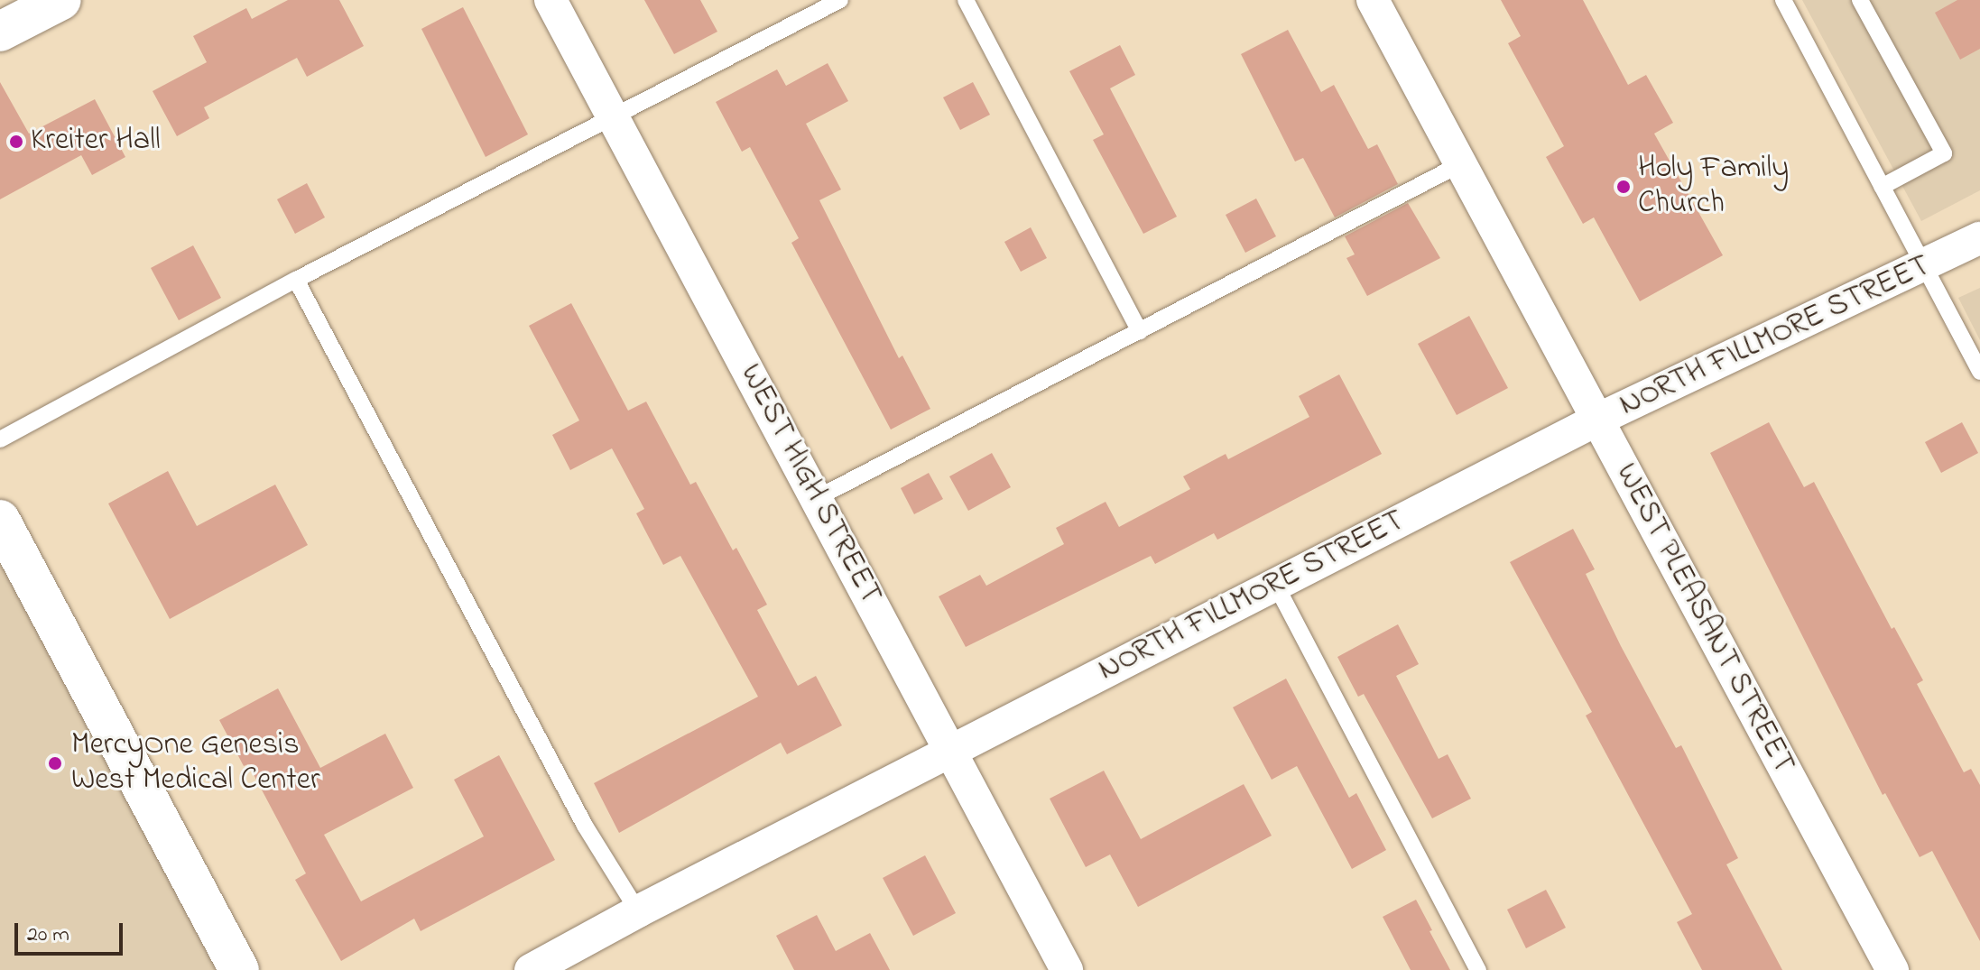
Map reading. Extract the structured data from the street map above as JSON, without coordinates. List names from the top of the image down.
{
  "streets": {
    "street": ["NORTH FILLMORE STREET", "WEST HIGH STREET", "WEST PLEASANT STREET"]
  },
  "crossings": [
    ["NORTH FILLMORE STREET", "WEST HIGH STREET"],
    ["NORTH FILLMORE STREET", "WEST PLEASANT STREET"]
  ],
  "places": ["Kreiter Hall", "Holy Family Church", "MercyOne Genesis West Medical Center"],
  "scale_bar": "20 m"
}
